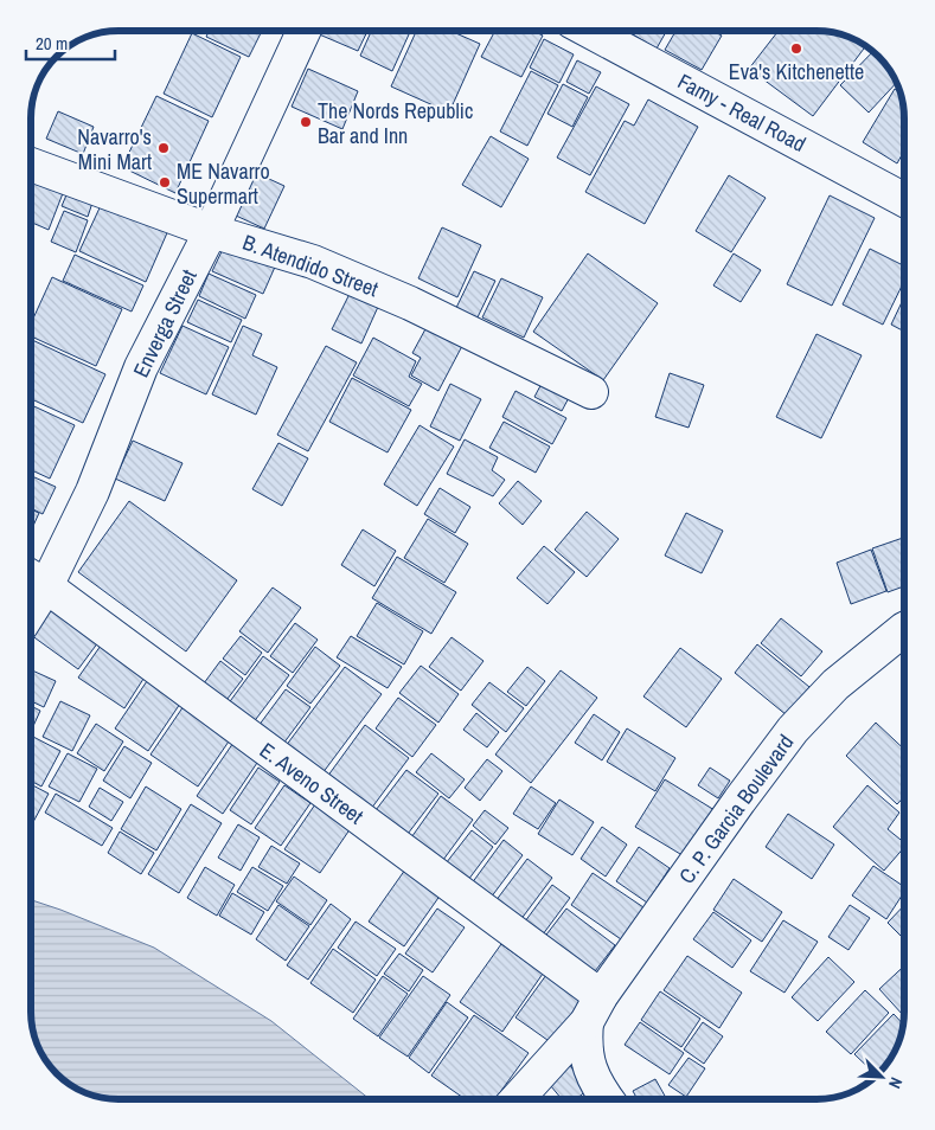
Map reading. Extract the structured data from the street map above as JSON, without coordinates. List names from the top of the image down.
{
  "streets": {
    "street": [
      "Famy - Real Road",
      "B. Atendido Street",
      "Enverga Street",
      "E. Aveno Street",
      "C. P. Garcia Boulevard"
    ]
  },
  "crossings": [
    ["B. Atendido Street", "Enverga Street"],
    ["Enverga Street", "E. Aveno Street"],
    ["E. Aveno Street", "C. P. Garcia Boulevard"]
  ],
  "places": [
    "Eva's Kitchenette",
    "The Nords Republic Bar and Inn",
    "Navarro's Mini Mart",
    "ME Navarro Supermart"
  ],
  "scale_bar": "20 m",
  "north": "bottom right"
}
